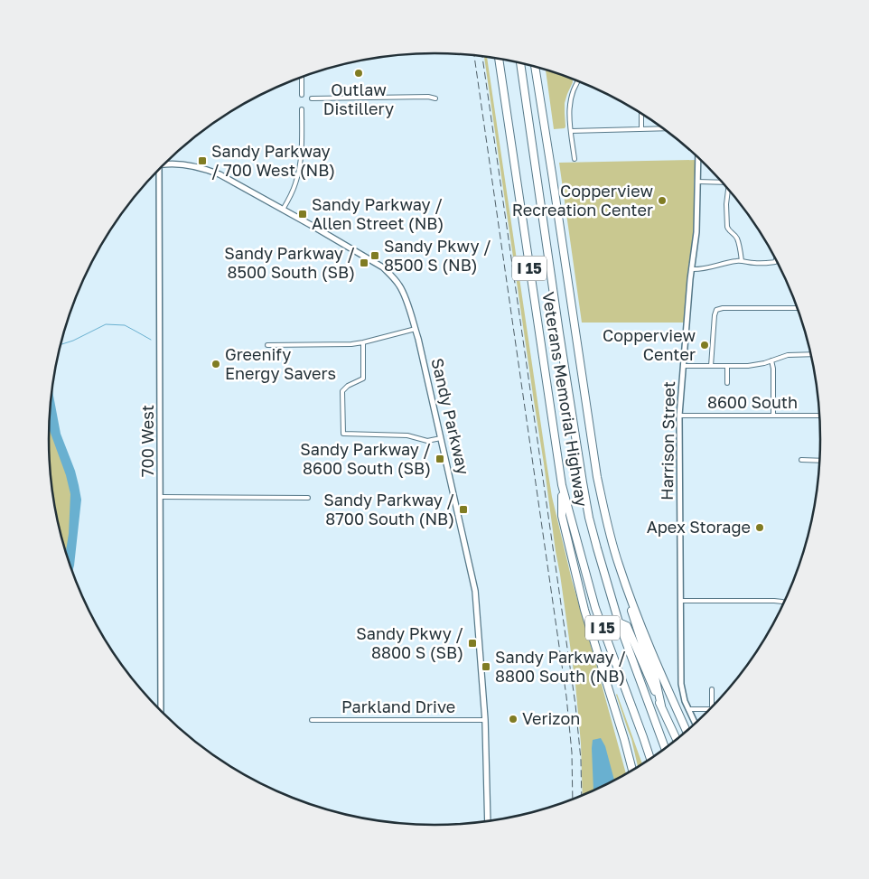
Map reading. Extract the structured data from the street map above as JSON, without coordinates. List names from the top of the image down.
{
  "streets": {
    "highway": ["I 15", "Veterans Memorial Highway"],
    "main road": ["Sandy Parkway"],
    "street": [
      "8600 South",
      "700 West",
      "Harrison Street",
      "Parkland Drive"
    ]
  },
  "crossings": [
    ["8600 South", "Harrison Street"],
    ["Sandy Parkway", "Parkland Drive"]
  ],
  "places": {
    "other": [
      "Outlaw Distillery",
      "Copperview Recreation Center",
      "Copperview Center",
      "Greenify Energy Savers",
      "Apex Storage",
      "Verizon"
    ],
    "transit": [
      "Sandy Parkway / 700 West (NB)",
      "Sandy Parkway / Allen Street (NB)",
      "Sandy Pkwy / 8500 S (NB)",
      "Sandy Parkway / 8500 South (SB)",
      "Sandy Parkway / 8600 South (SB)",
      "Sandy Parkway / 8700 South (NB)",
      "Sandy Pkwy / 8800 S (SB)",
      "Sandy Parkway / 8800 South (NB)"
    ]
  }
}
